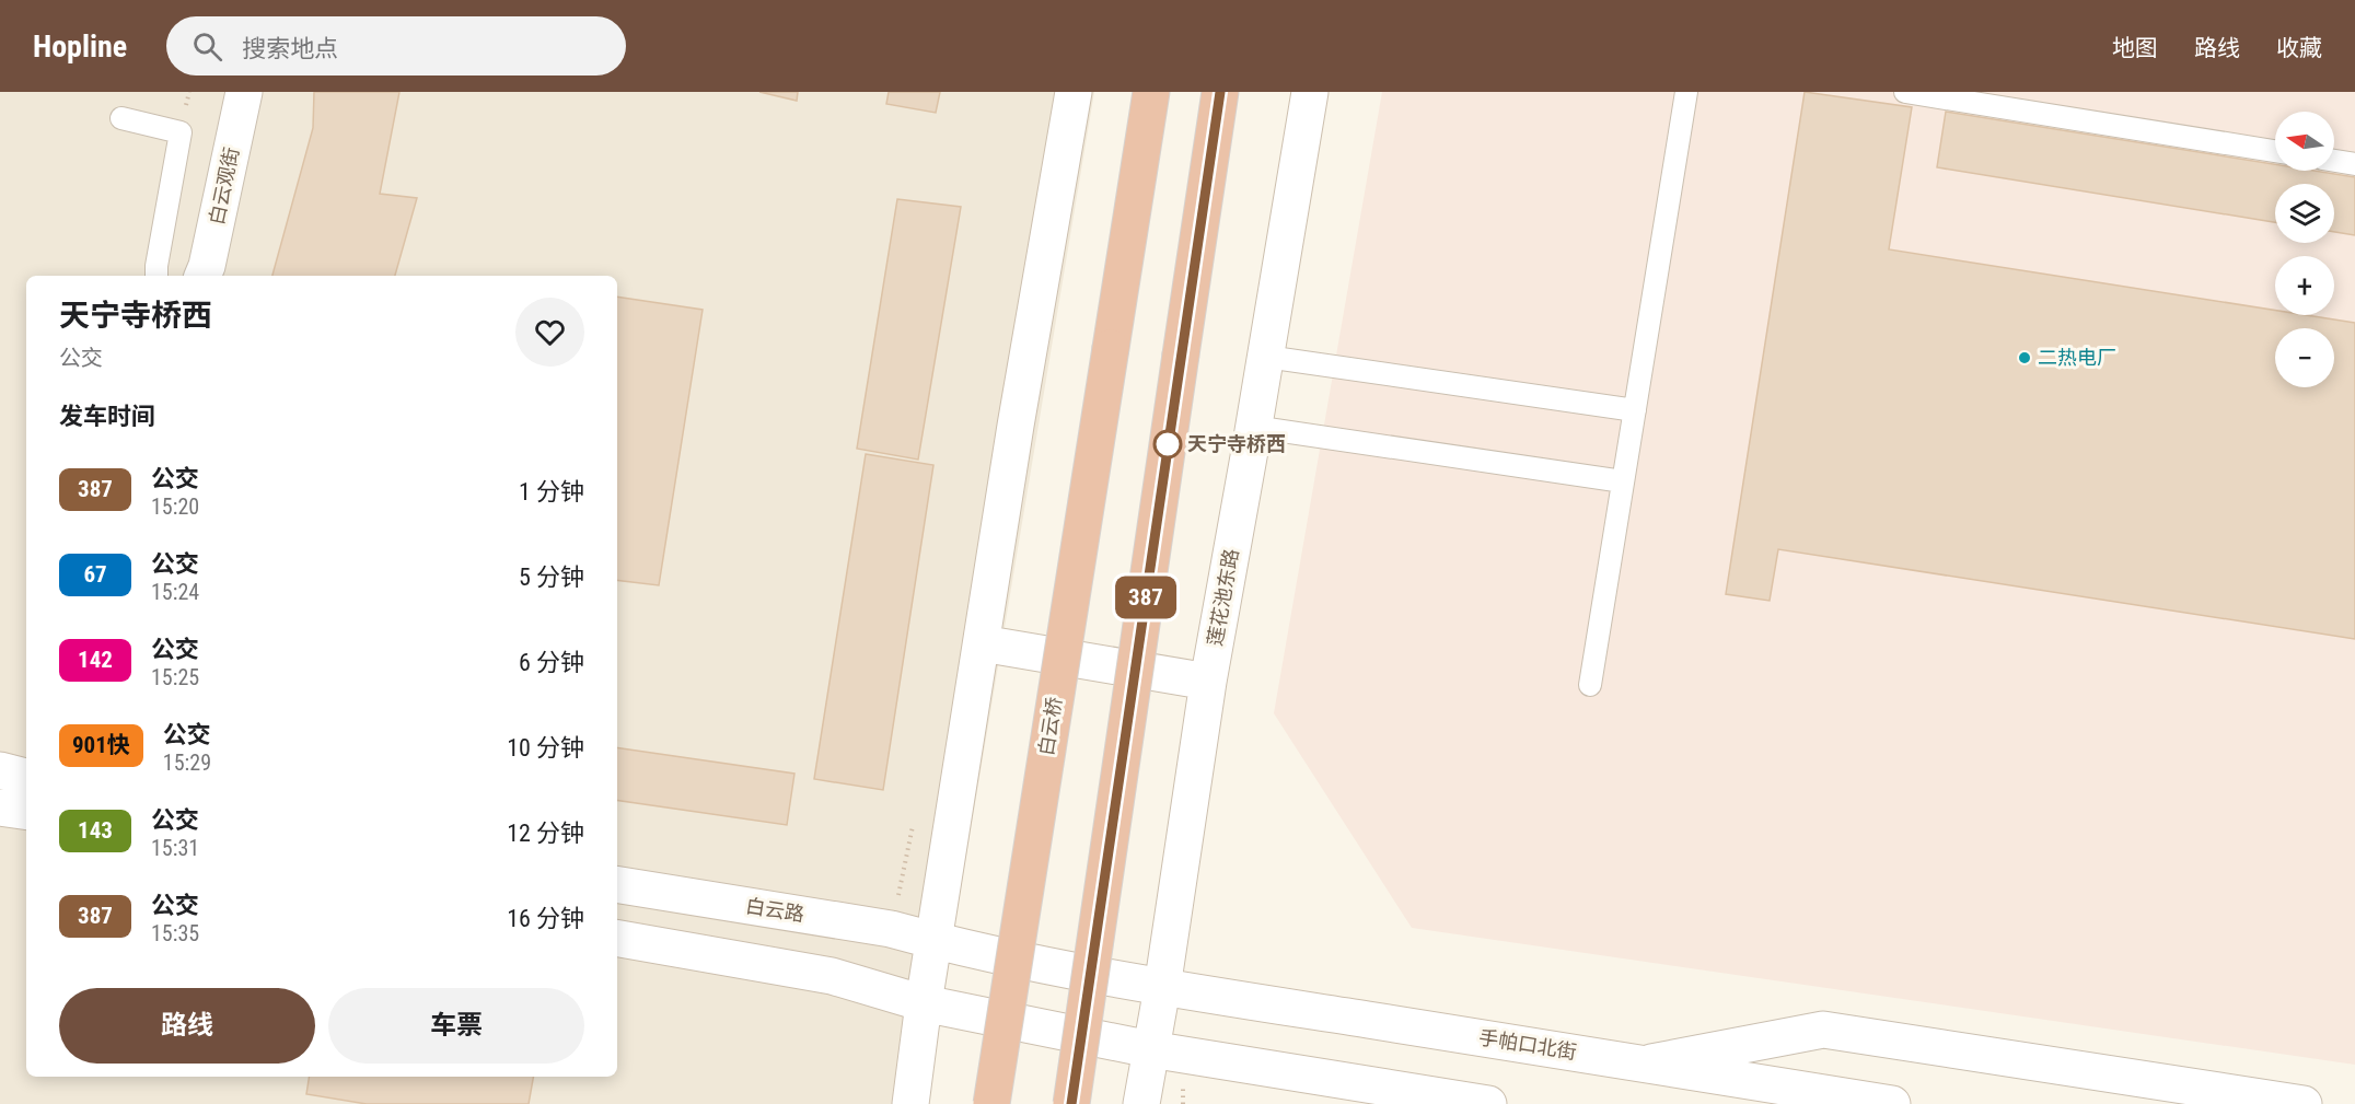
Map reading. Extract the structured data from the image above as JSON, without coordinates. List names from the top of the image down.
{
  "streets": {
    "highway": ["白云桥"],
    "street": [
      "白云观街",
      "莲花池东路",
      "白云路",
      "手帕口北街"
    ]
  },
  "crossings": [
    ["莲花池东路", "白云路"],
    ["莲花池东路", "手帕口北街"],
    ["白云路", "手帕口北街"]
  ],
  "places": ["二热电厂", "天宁寺桥西"],
  "lines": ["bus line 387"],
  "north": "left",
  "page": {
    "header": "Hopline",
    "search": "搜索地点",
    "nav": ["地图", "路线", "收藏"],
    "on_map": "387",
    "map_buttons": ["+", "−"],
    "heading": [
      ["天宁寺桥西", "公交"],
      "发车时间"
    ],
    "list": [
      {
        "mark": "387",
        "name": "公交",
        "note": "15:20",
        "value": "1 分钟"
      },
      {
        "mark": "67",
        "name": "公交",
        "note": "15:24",
        "value": "5 分钟"
      },
      {
        "mark": "142",
        "name": "公交",
        "note": "15:25",
        "value": "6 分钟"
      },
      {
        "mark": "901快",
        "name": "公交",
        "note": "15:29",
        "value": "10 分钟"
      },
      {
        "mark": "143",
        "name": "公交",
        "note": "15:31",
        "value": "12 分钟"
      },
      {
        "mark": "387",
        "name": "公交",
        "note": "15:35",
        "value": "16 分钟"
      }
    ],
    "buttons": ["路线", "车票"]
  }
}
